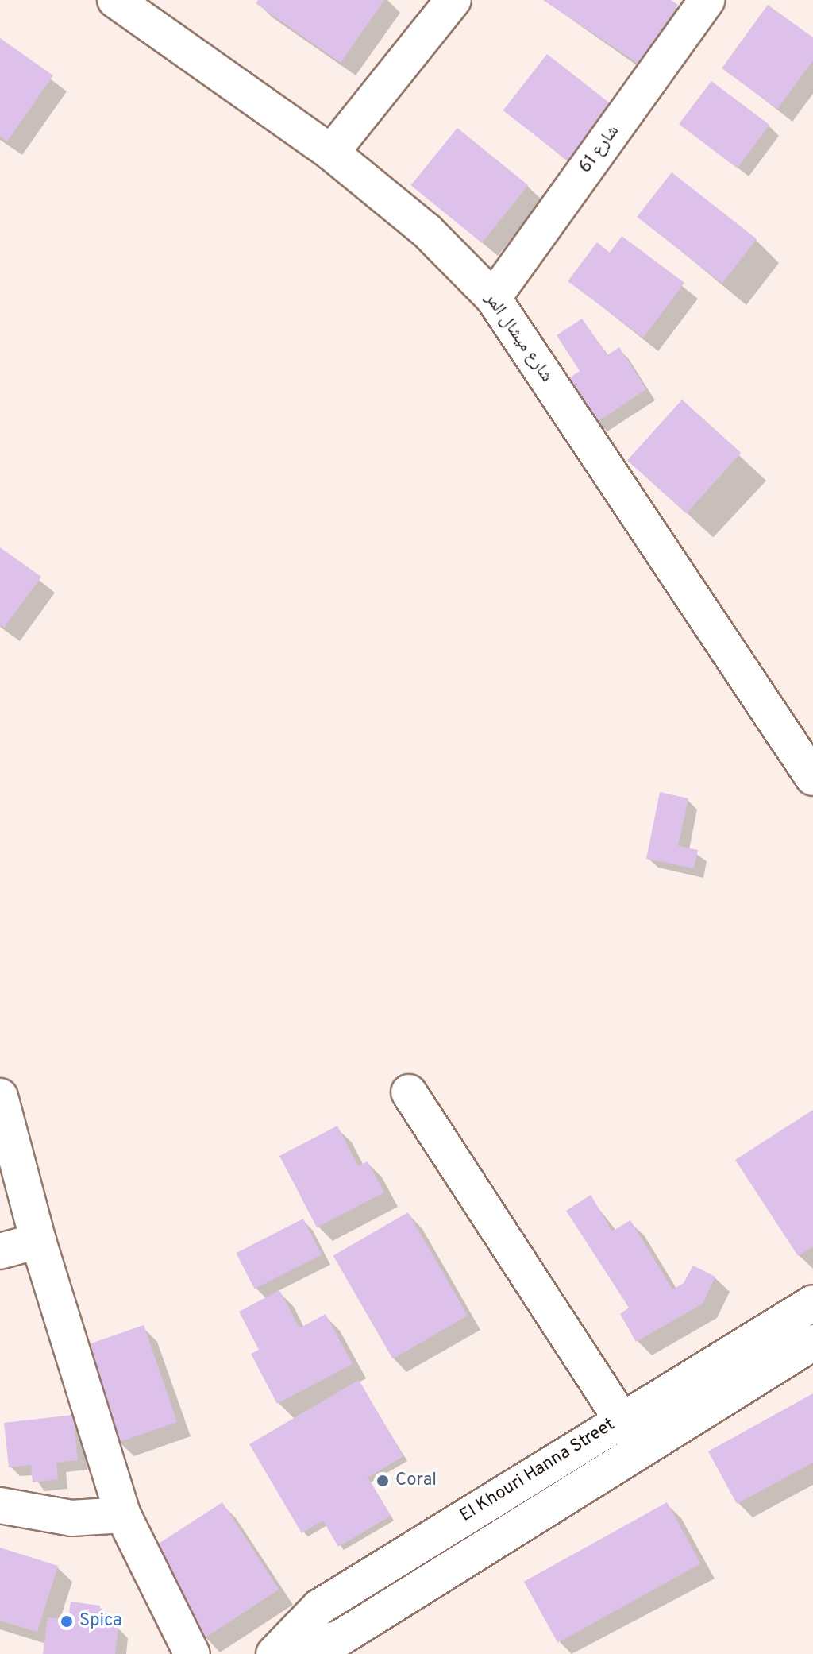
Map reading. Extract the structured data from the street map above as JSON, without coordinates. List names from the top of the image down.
{
  "streets": {
    "street": ["شارع 61", "شارع ميشال المر", "El Khouri Hanna Street"]
  },
  "crossings": [
    ["شارع 61", "شارع ميشال المر"]
  ],
  "places": ["Coral", "Spica"]
}
